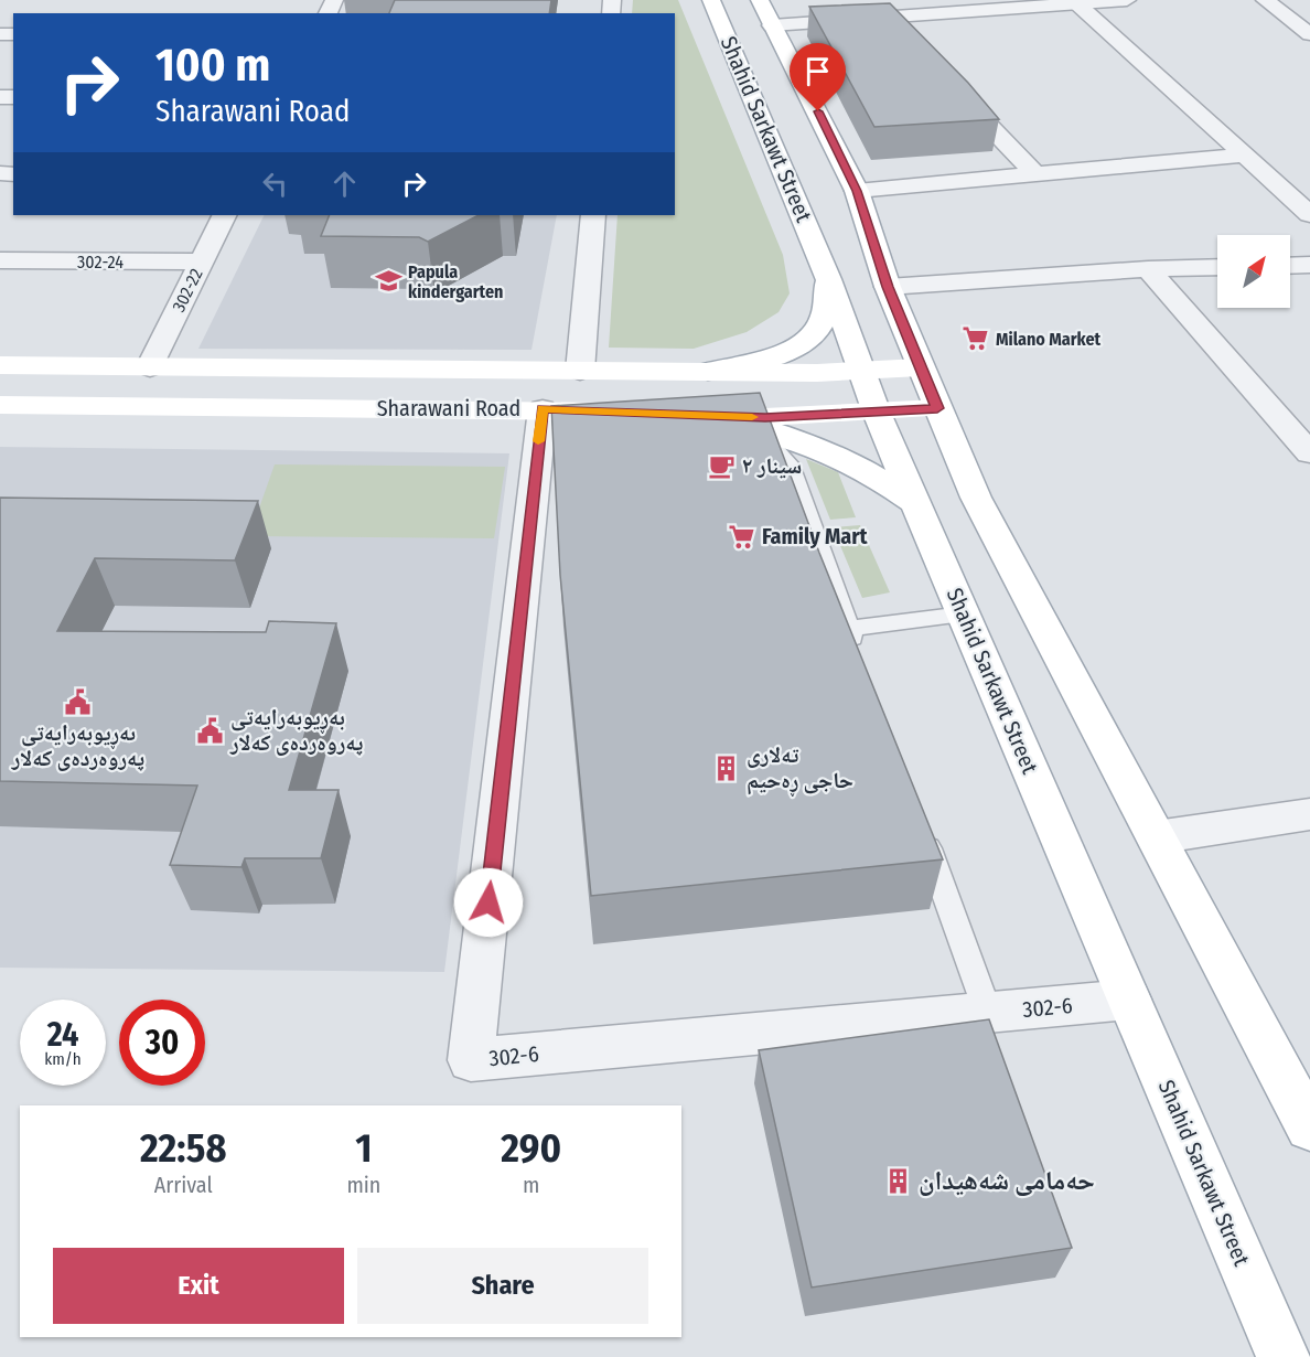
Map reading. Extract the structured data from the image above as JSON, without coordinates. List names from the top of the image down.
{
  "streets": {
    "main road": ["Shahid Sarkawt Street", "Sharawani Road"],
    "street": ["302-24", "302-22", "302-6"]
  },
  "crossings": [
    ["Shahid Sarkawt Street", "Sharawani Road"],
    ["Shahid Sarkawt Street", "302-6"],
    ["302-24", "302-22"],
    ["302-22", "Sharawani Road"],
    ["Sharawani Road", "302-6"]
  ],
  "places": {
    "school or university": ["Papula kindergarten"],
    "supermarket": ["Milano Market", "Family Mart"],
    "cafe": ["سینار ٢"],
    "public building": ["ىەڕیوبەرایەتی پەروەردەی کەلار", "بەڕیوبەرایەتی پەروەردەی کەلار"],
    "building": ["تەلاری حاجی ڕەحیم", "حەمامی شەهیدان"]
  },
  "north": "top right",
  "page": {
    "turn": ["100 m", "Sharawani Road"],
    "speed": "24 km/h",
    "limit": "30",
    "eta": [
      "22:58",
      "Arrival",
      "1",
      "min",
      "290",
      "m"
    ],
    "buttons": ["Exit", "Share"]
  }
}
